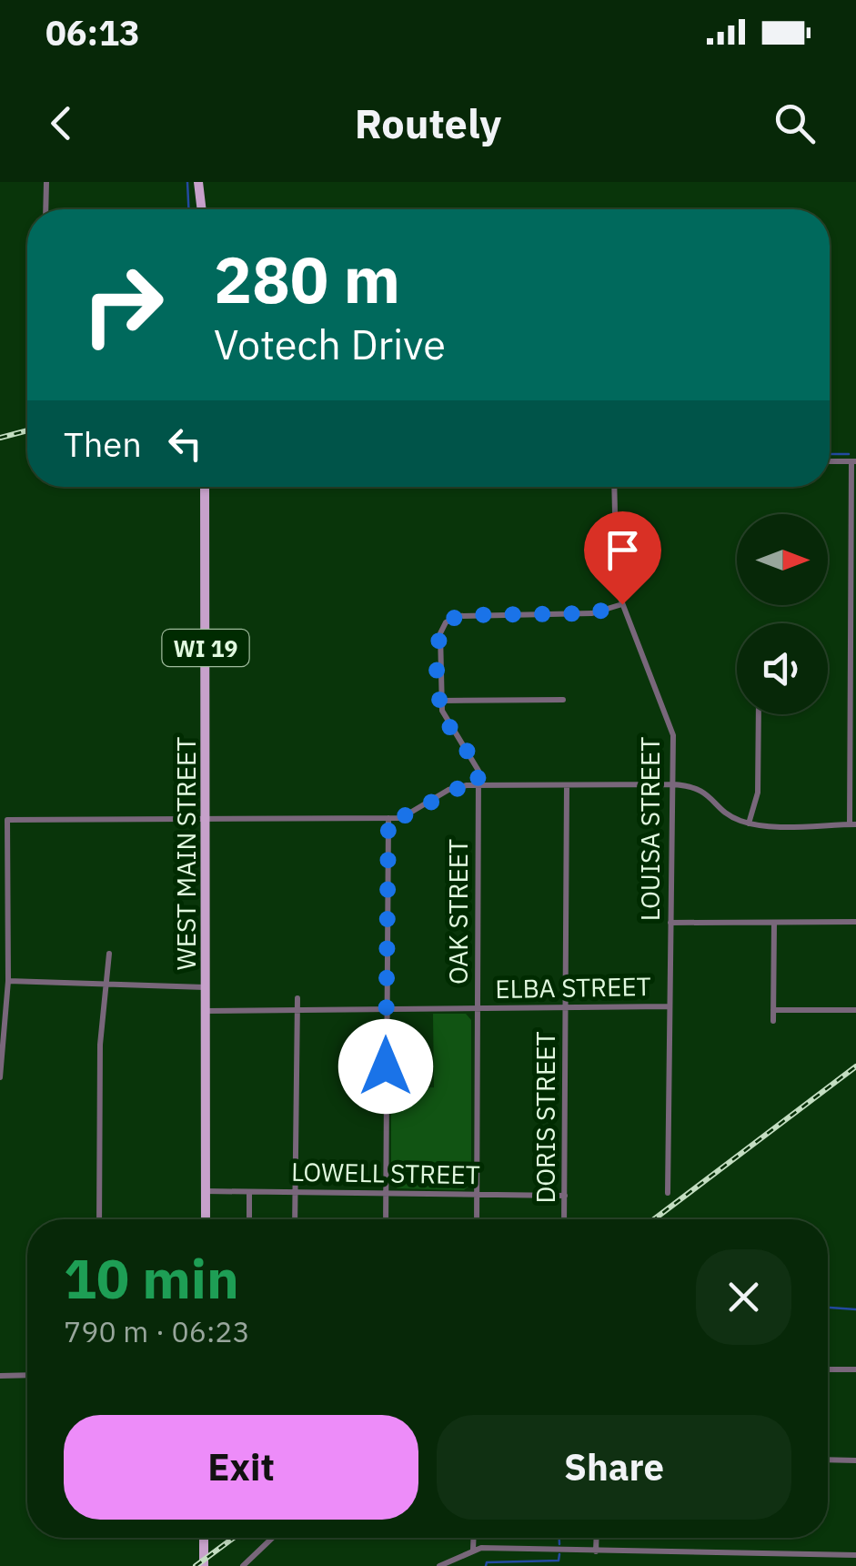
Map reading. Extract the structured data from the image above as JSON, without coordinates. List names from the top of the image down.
{
  "streets": {
    "main road": ["WI 19", "WEST MAIN STREET"],
    "street": [
      "LOUISA STREET",
      "OAK STREET",
      "ELBA STREET",
      "DORIS STREET",
      "LOWELL STREET"
    ]
  },
  "crossings": [
    ["LOUISA STREET", "OAK STREET"],
    ["LOUISA STREET", "ELBA STREET"],
    ["WEST MAIN STREET", "ELBA STREET"],
    ["WEST MAIN STREET", "LOWELL STREET"],
    ["OAK STREET", "ELBA STREET"],
    ["OAK STREET", "LOWELL STREET"],
    ["ELBA STREET", "DORIS STREET"],
    ["DORIS STREET", "LOWELL STREET"]
  ],
  "north": "right",
  "page": {
    "status": "06:13",
    "header": "Routely",
    "turn": ["280 m", "Votech Drive"],
    "then": "Then",
    "heading": ["10 min", "790 m · 06:23"],
    "buttons": ["Exit", "Share"]
  }
}
